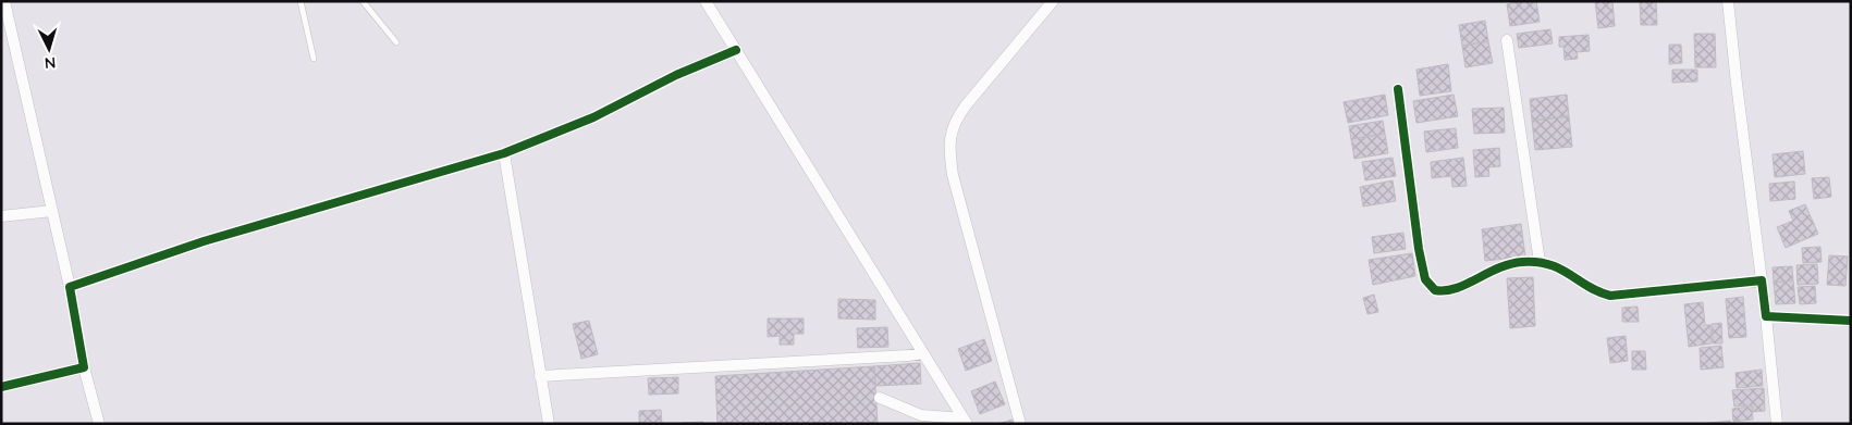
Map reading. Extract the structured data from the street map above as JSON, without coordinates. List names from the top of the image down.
{
  "north": "bottom"
}
